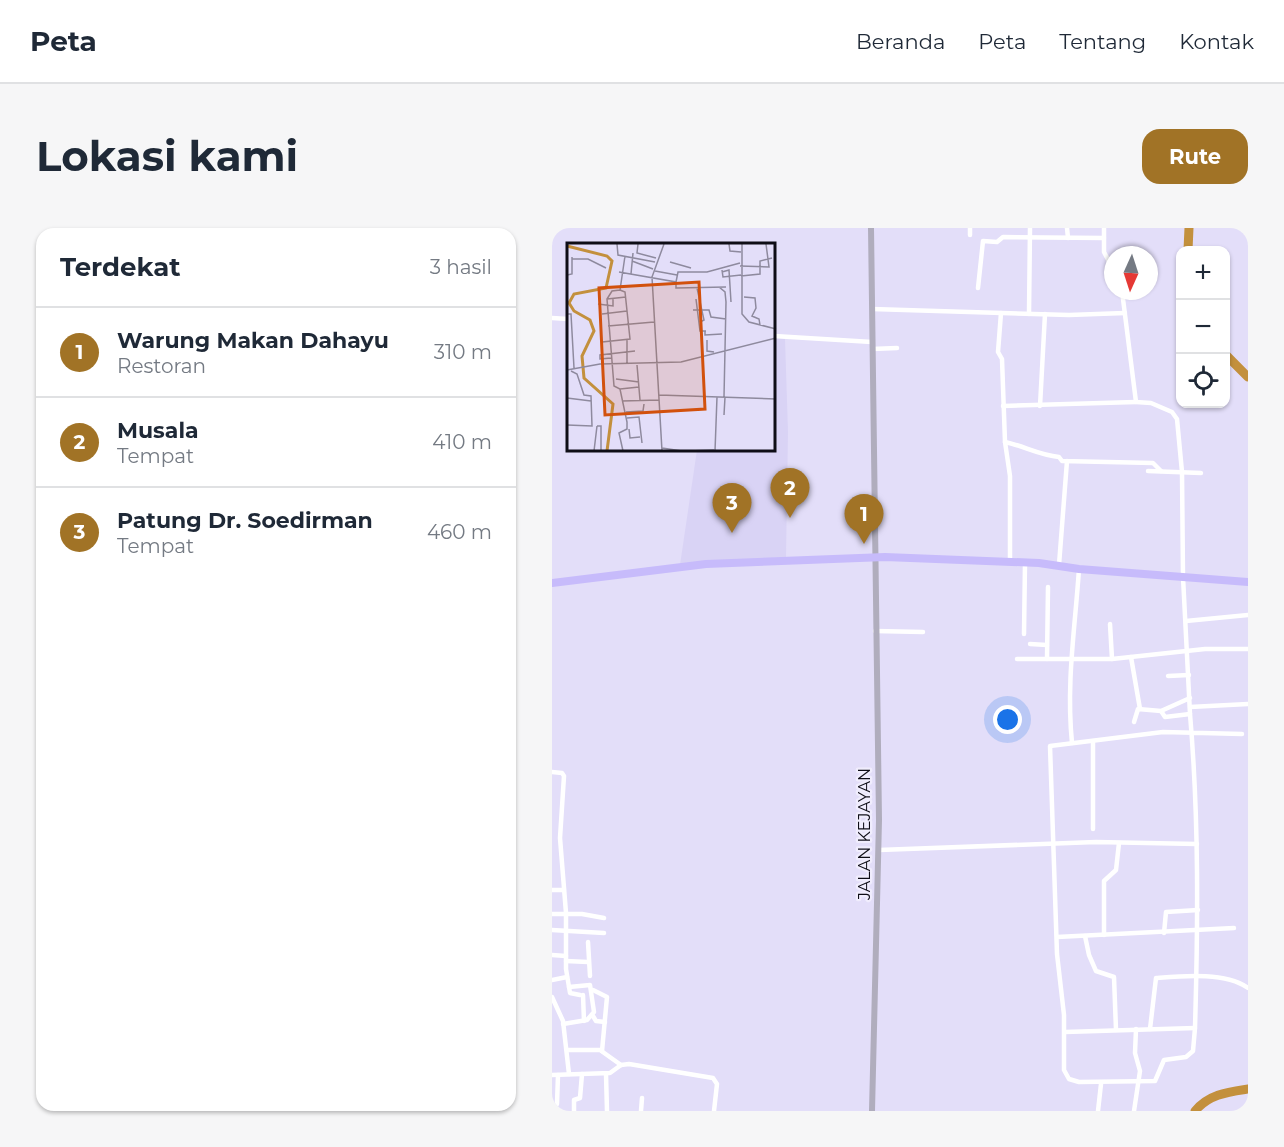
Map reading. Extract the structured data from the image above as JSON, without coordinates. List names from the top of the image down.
{
  "streets": {
    "main road": ["JALAN KEJAYAN"]
  },
  "north": "bottom",
  "page": {
    "header": "Peta",
    "nav": [
      "Beranda",
      "Peta",
      "Tentang",
      "Kontak"
    ],
    "buttons": "Rute",
    "title": "Lokasi kami",
    "heading": ["Terdekat", "3 hasil"],
    "map_buttons": ["+", "−"],
    "list": [
      {
        "mark": "1",
        "name": "Warung Makan Dahayu",
        "note": "Restoran",
        "value": "310 m"
      },
      {
        "mark": "2",
        "name": "Musala",
        "note": "Tempat",
        "value": "410 m"
      },
      {
        "mark": "3",
        "name": "Patung Dr. Soedirman",
        "note": "Tempat",
        "value": "460 m"
      }
    ],
    "pins": ["2", "3", "1"]
  }
}
